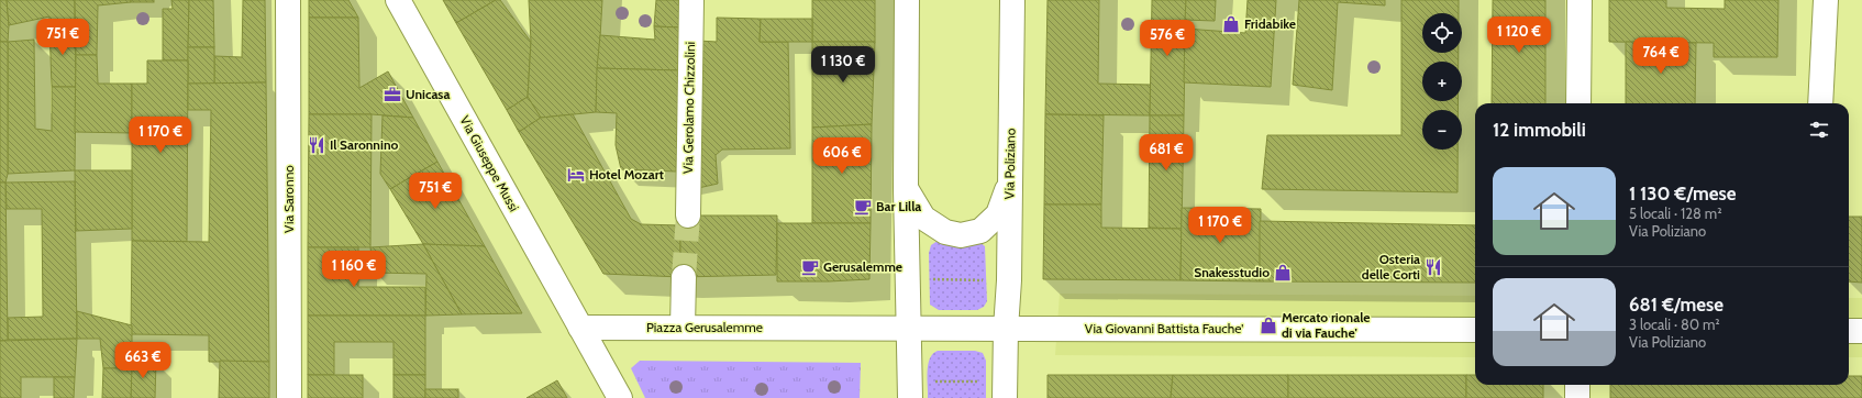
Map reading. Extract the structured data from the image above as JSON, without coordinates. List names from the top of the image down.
{
  "streets": {
    "street": [
      "Via Gerolamo Chizzolini",
      "Via Giuseppe Mussi",
      "Via Poliziano",
      "Via Saronno",
      "Piazza Gerusalemme",
      "Via Giovanni Battista Fauche'"
    ]
  },
  "crossings": [
    ["Via Giuseppe Mussi", "Piazza Gerusalemme"],
    ["Via Poliziano", "Piazza Gerusalemme"],
    ["Via Poliziano", "Via Giovanni Battista Fauche'"],
    ["Piazza Gerusalemme", "Via Giovanni Battista Fauche'"]
  ],
  "places": {
    "shop": ["Fridabike", "Snakesstudio", "Mercato rionale di via Fauche'"],
    "office": ["Unicasa"],
    "restaurant": ["Il Saronnino", "Osteria delle Corti"],
    "hotel": ["Hotel Mozart"],
    "cafe": ["Bar Lilla", "Gerusalemme"]
  },
  "page": {
    "map_buttons": ["+", "−"],
    "price": [
      "1 120 €",
      "751 €",
      "576 €",
      "764 €",
      "1 130 €",
      "1 170 €",
      "681 €",
      "606 €",
      "751 €",
      "1 170 €",
      "1 160 €",
      "663 €"
    ],
    "heading": "12 immobili",
    "list": [
      {
        "name": "1 130 €/mese",
        "note": "5 locali · 128 m² · Via Poliziano"
      },
      {
        "name": "681 €/mese",
        "note": "3 locali · 80 m² · Via Poliziano"
      }
    ]
  }
}
